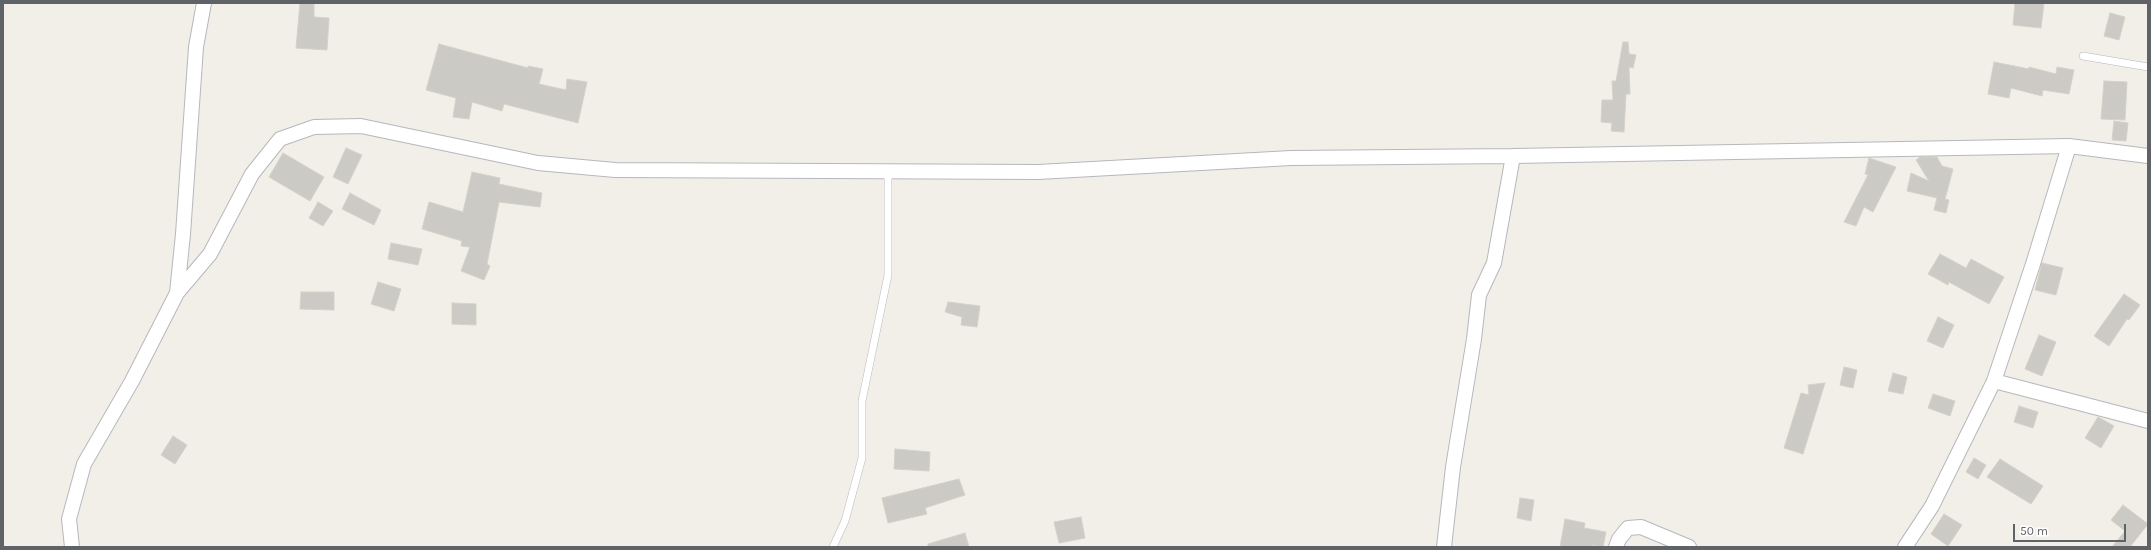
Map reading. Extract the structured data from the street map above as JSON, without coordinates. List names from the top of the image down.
{
  "scale_bar": "50 m"
}
